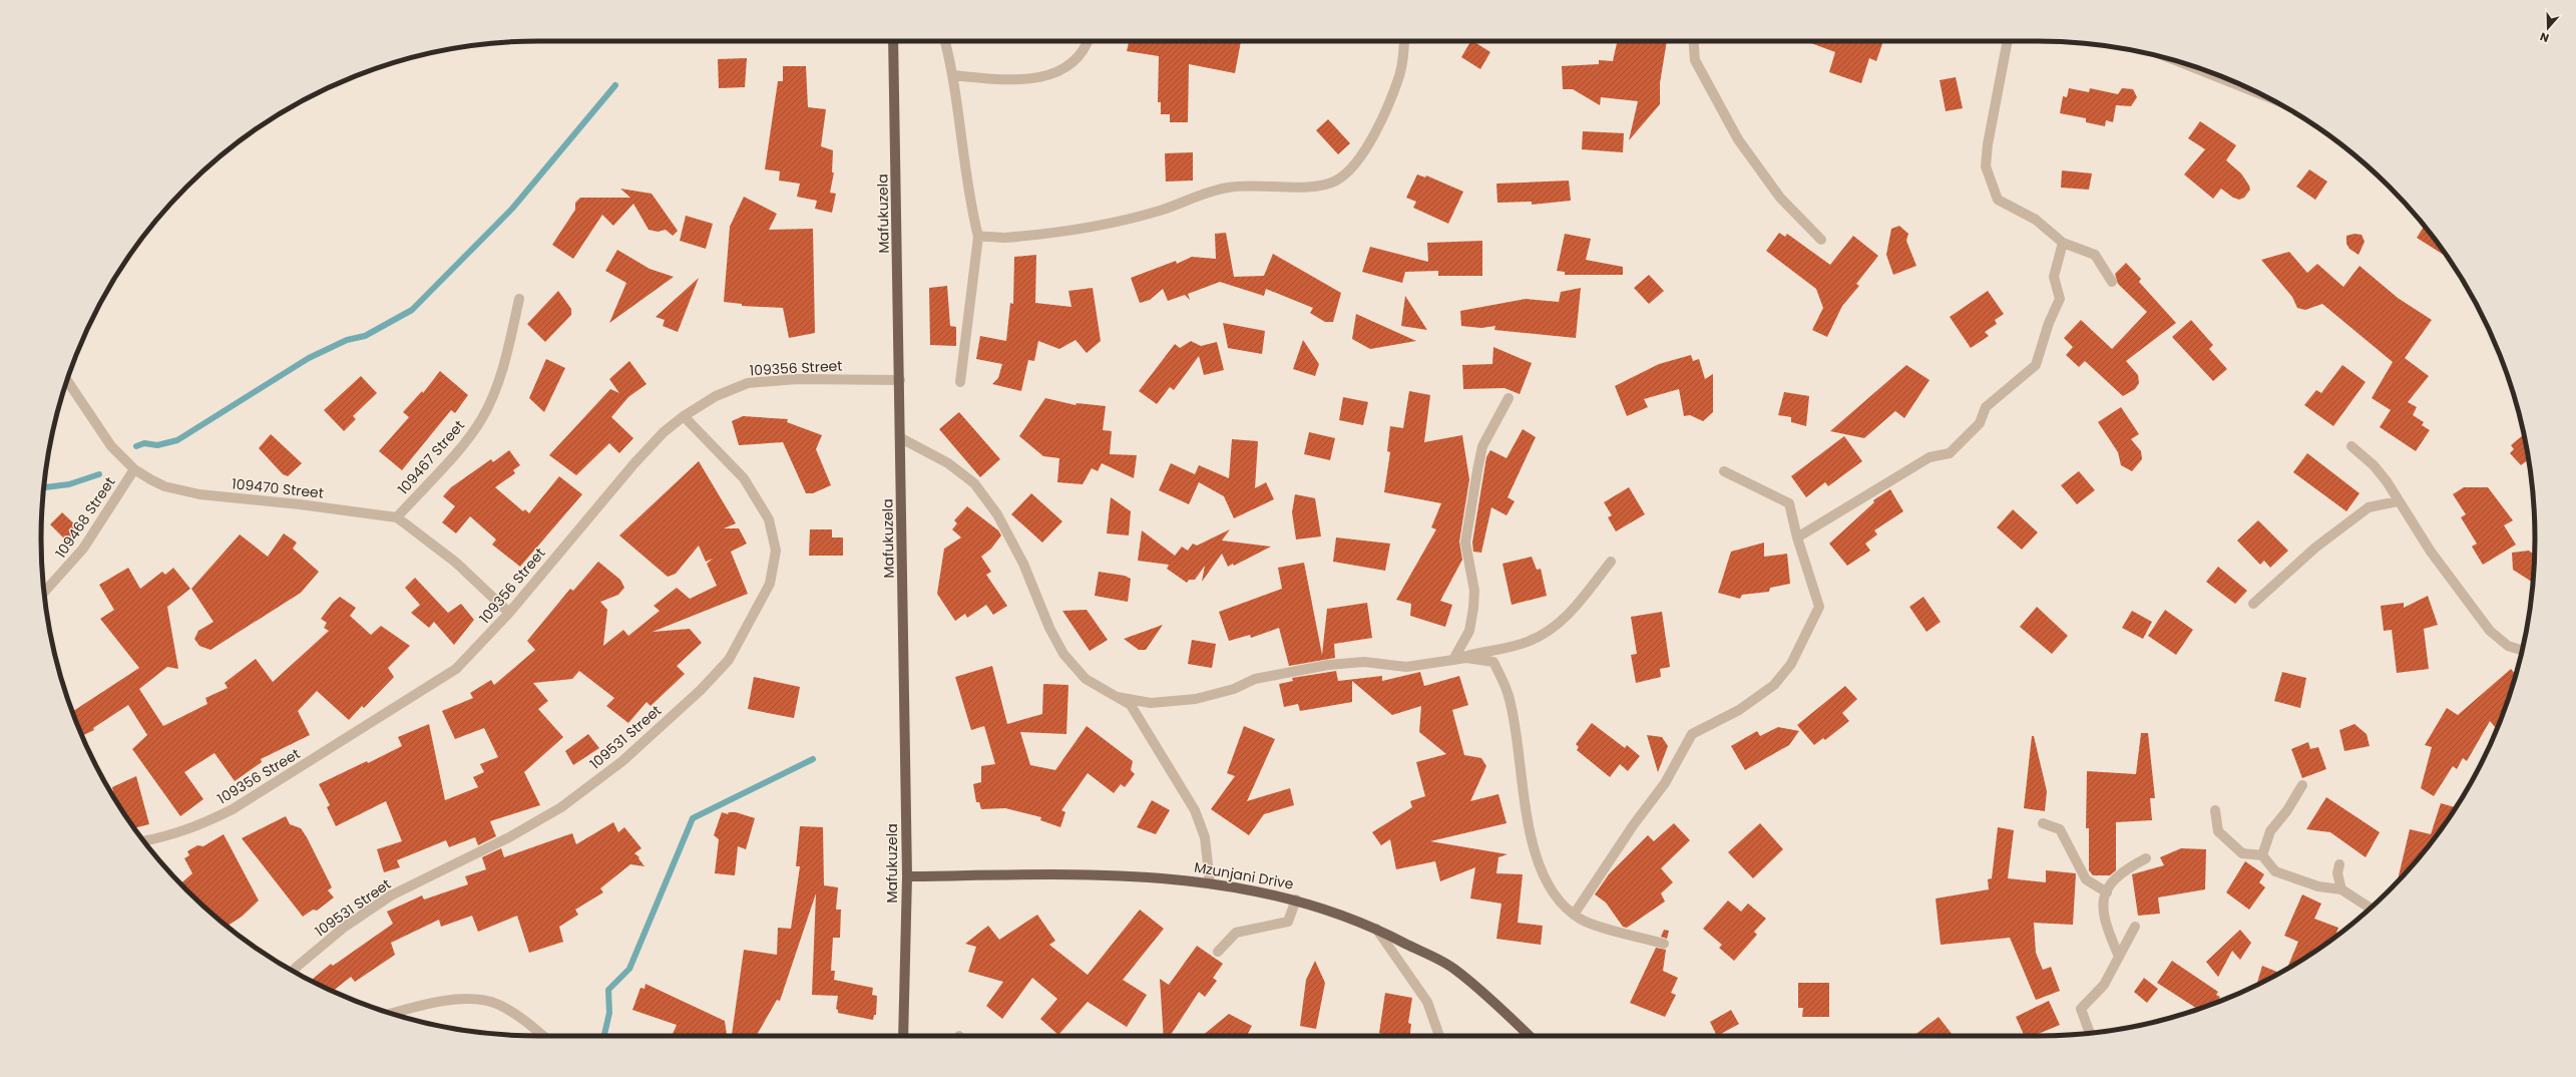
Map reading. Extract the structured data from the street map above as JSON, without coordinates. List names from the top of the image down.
{
  "streets": {
    "main road": ["Mafukuzela", "Mzunjani Drive"],
    "street": [
      "109356 Street",
      "109467 Street",
      "109470 Street",
      "109468 Street",
      "109531 Street"
    ]
  },
  "crossings": [
    ["Mafukuzela", "109356 Street"],
    ["Mafukuzela", "Mzunjani Drive"],
    ["109356 Street", "109470 Street"],
    ["109356 Street", "109531 Street"],
    ["109467 Street", "109470 Street"],
    ["109470 Street", "109468 Street"]
  ],
  "north": "bottom"
}
